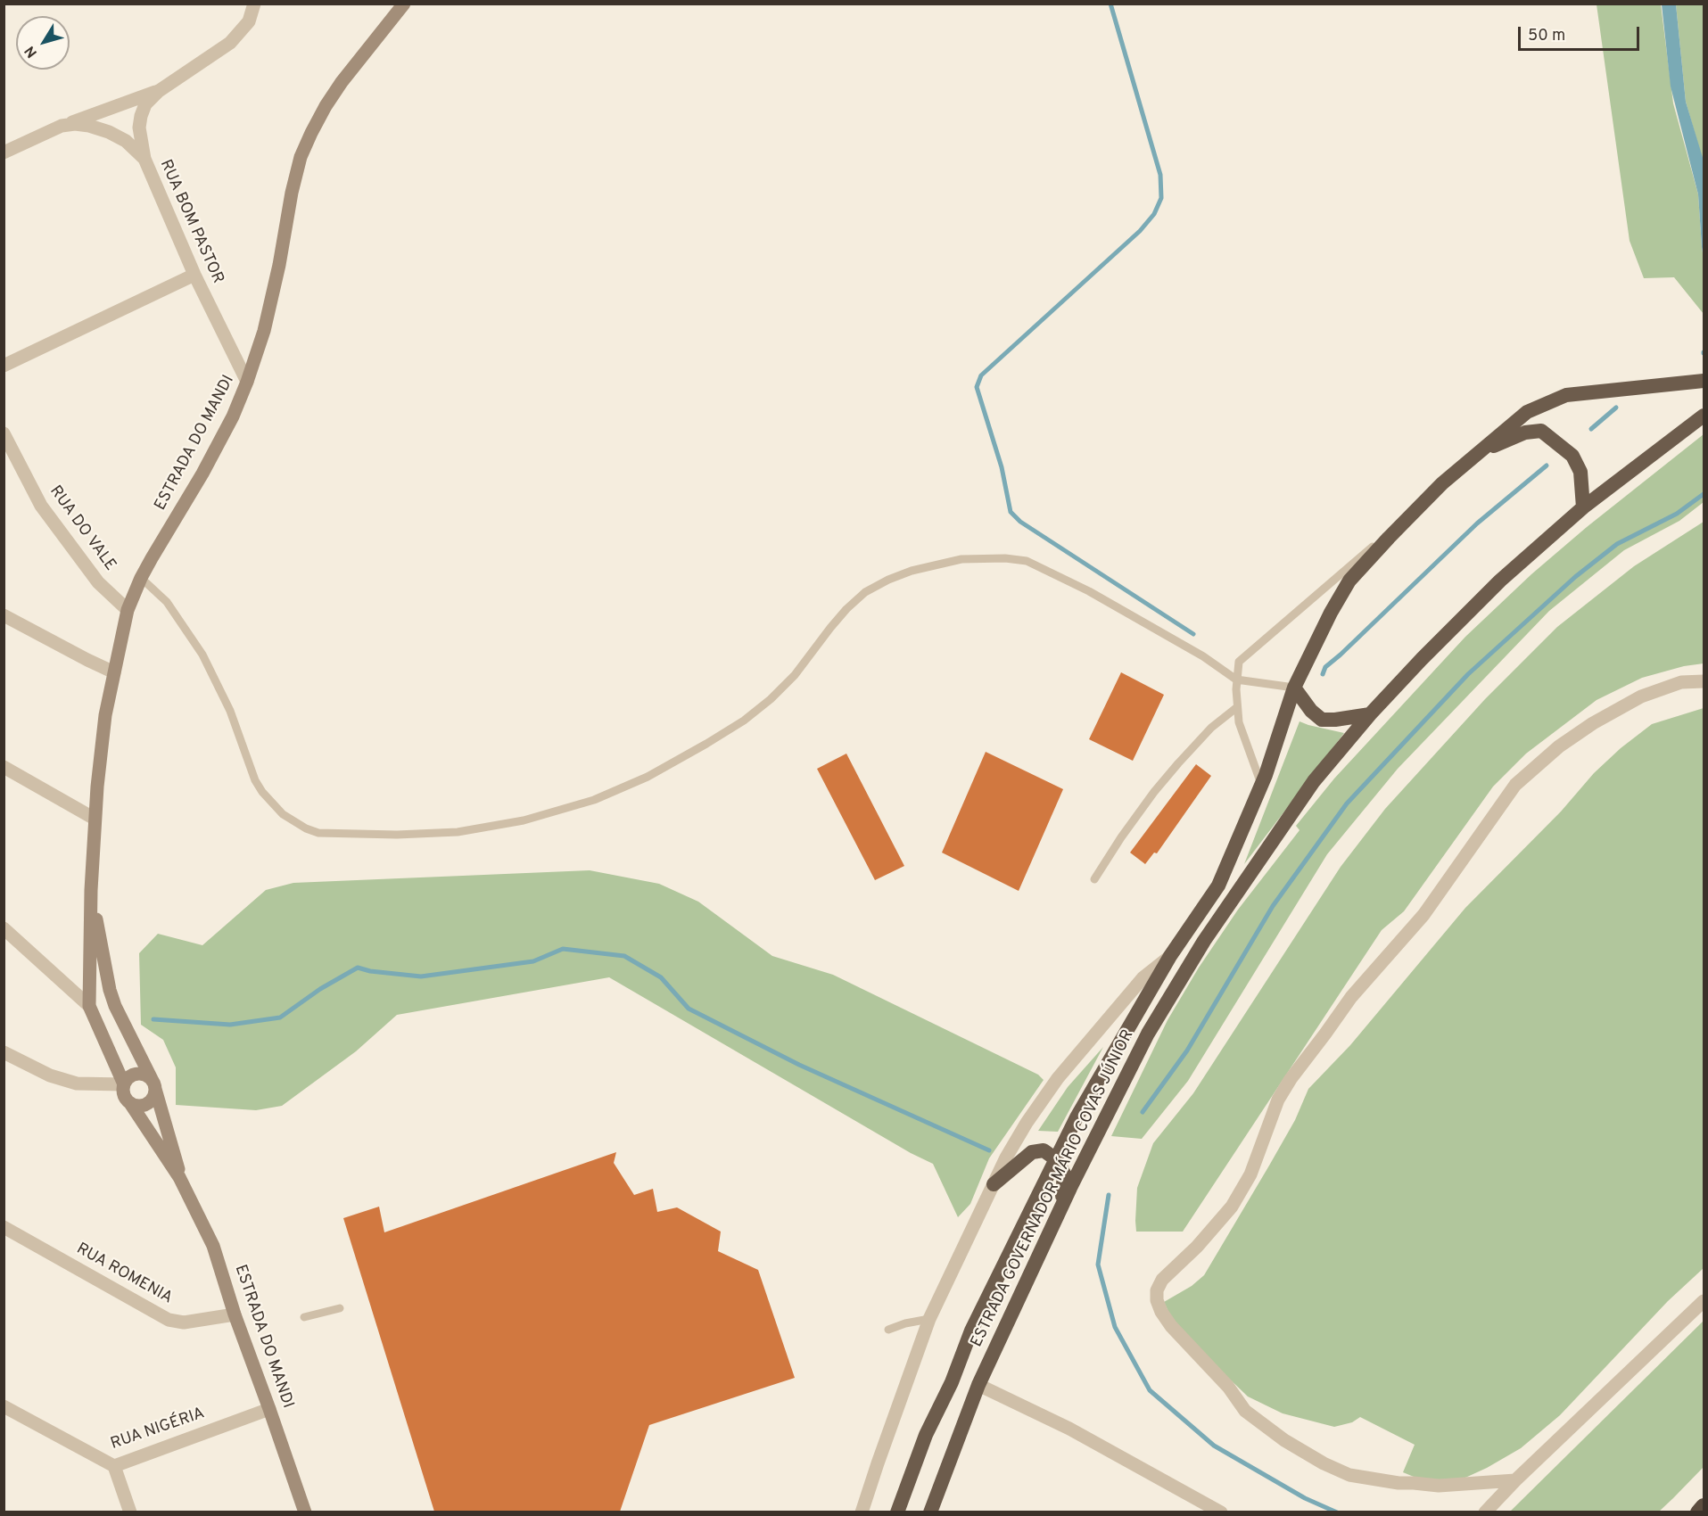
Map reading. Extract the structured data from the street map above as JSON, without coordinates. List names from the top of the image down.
{
  "streets": {
    "highway": ["ESTRADA GOVERNADOR MÁRIO COVAS JÚNIOR"],
    "main road": ["ESTRADA DO MANDI"],
    "street": [
      "RUA BOM PASTOR",
      "RUA DO VALE",
      "RUA ROMENIA",
      "RUA NIGÉRIA"
    ]
  },
  "crossings": [
    ["RUA BOM PASTOR", "ESTRADA DO MANDI"],
    ["ESTRADA DO MANDI", "RUA DO VALE"],
    ["ESTRADA DO MANDI", "RUA ROMENIA"],
    ["ESTRADA DO MANDI", "RUA NIGÉRIA"]
  ],
  "scale_bar": "50 m",
  "north": "bottom left"
}
